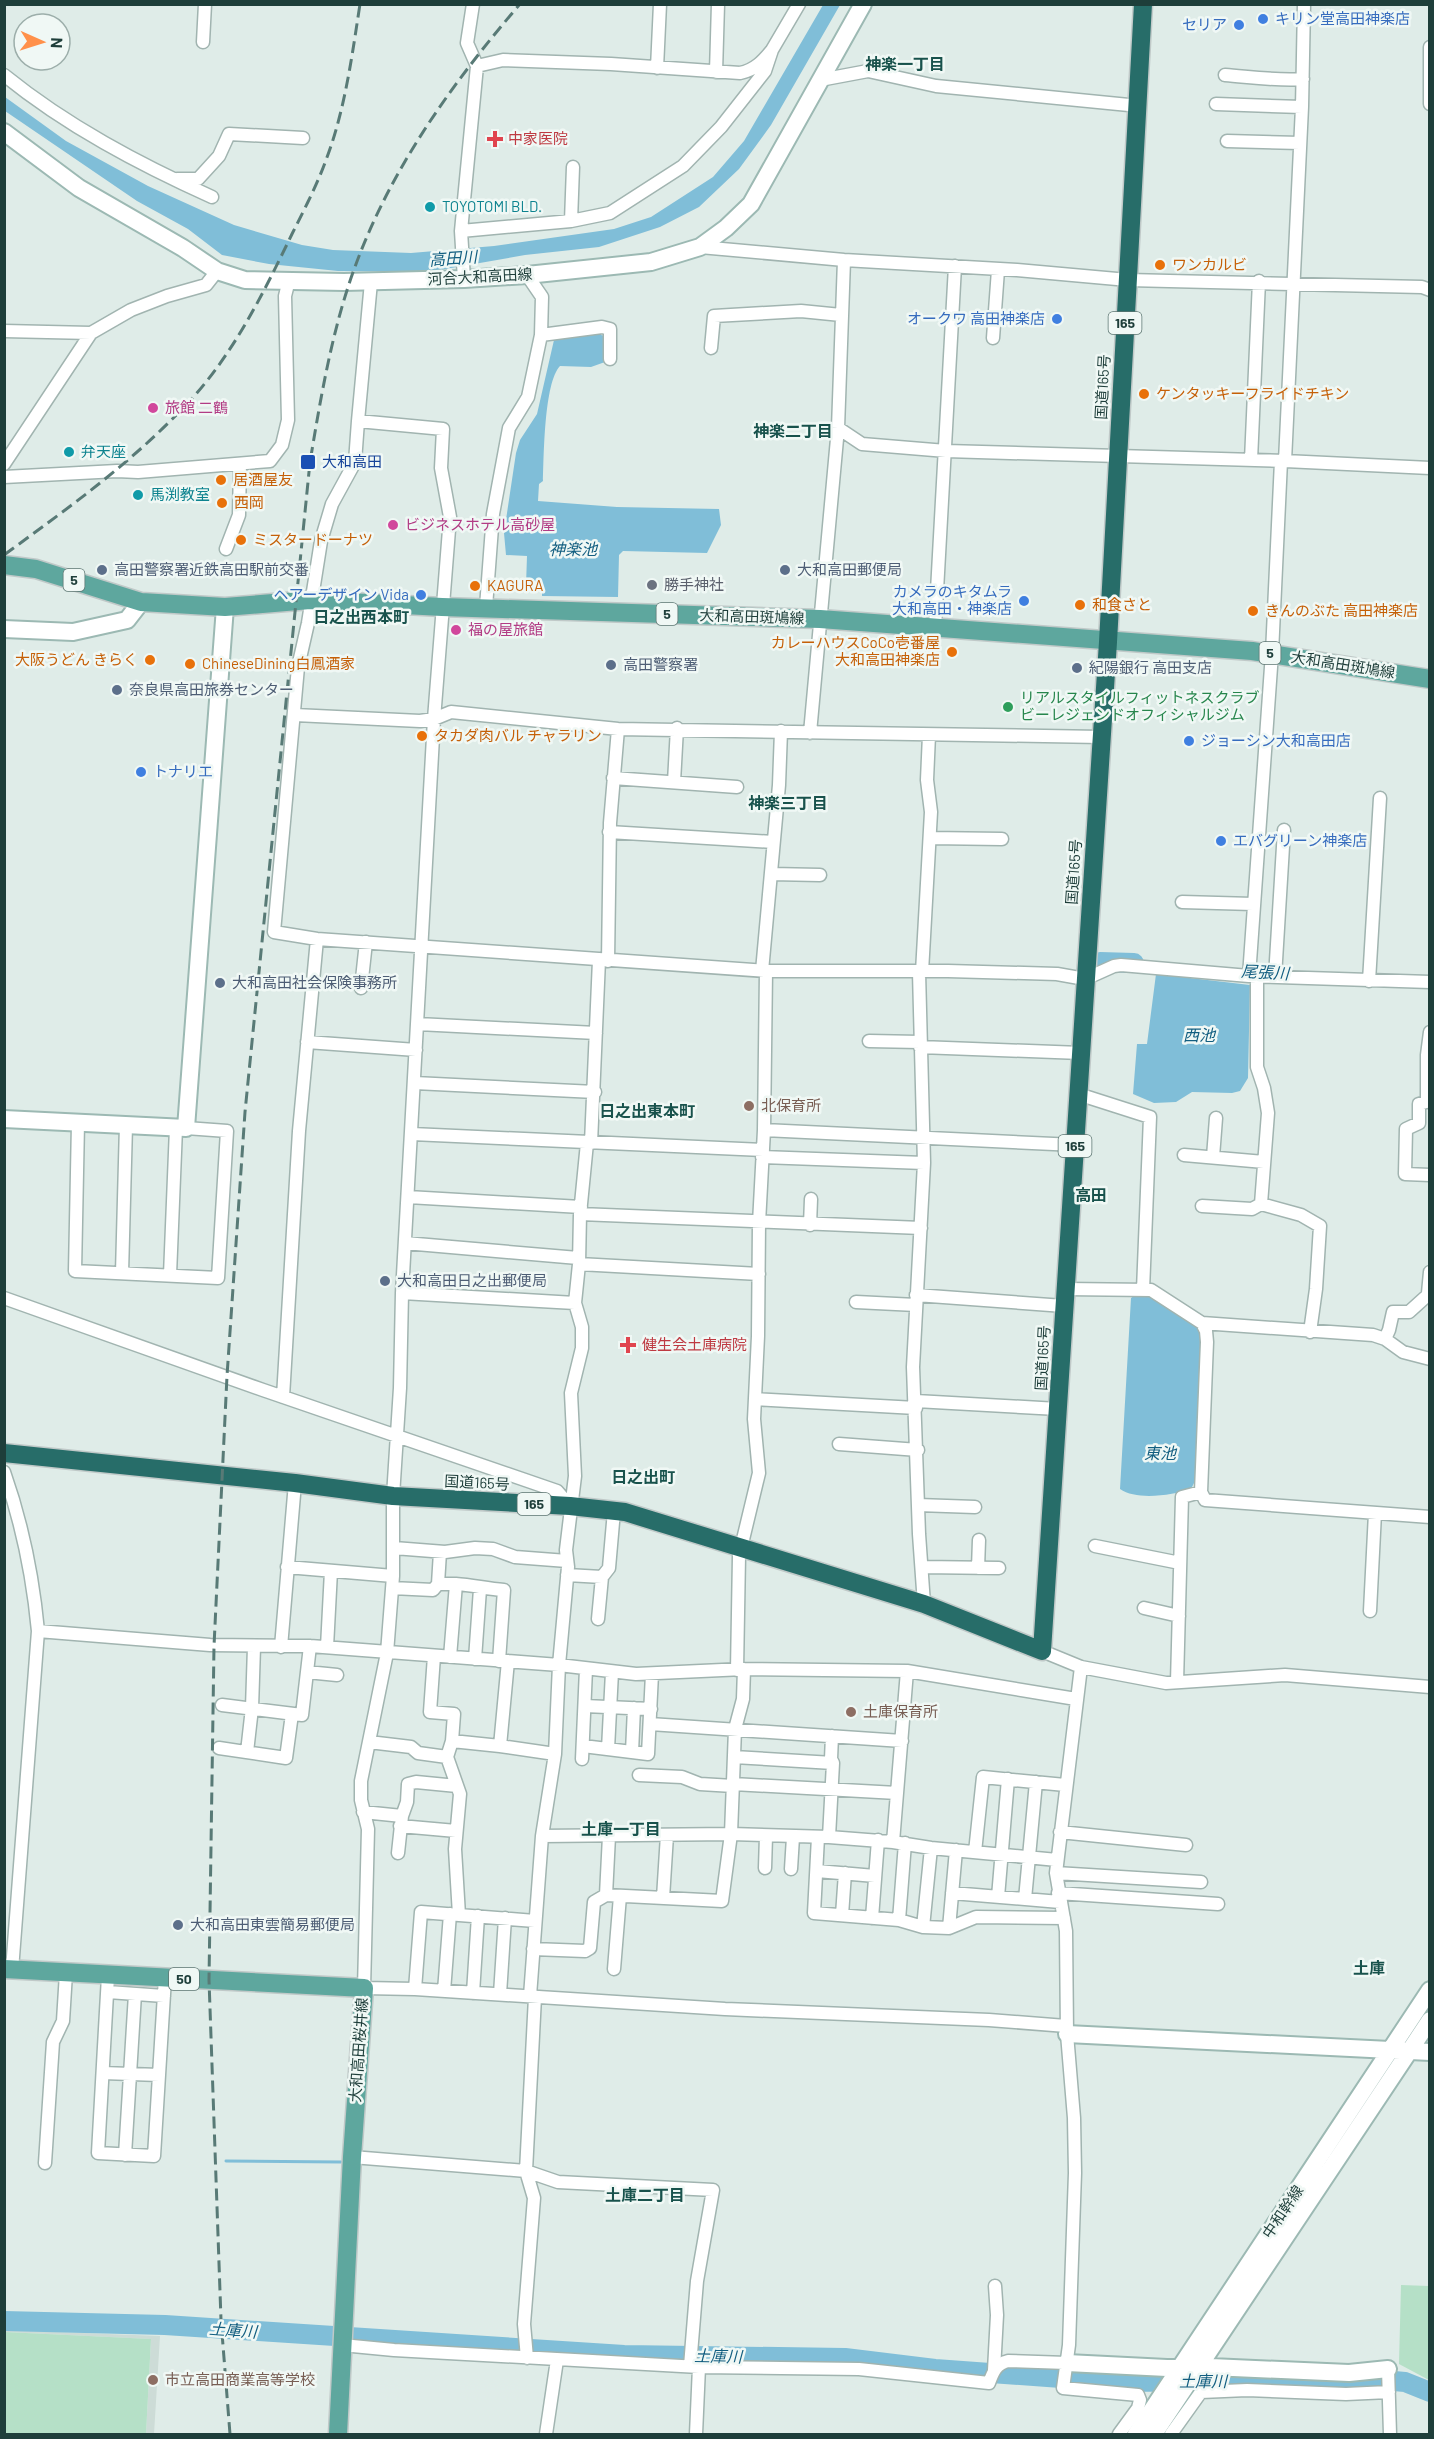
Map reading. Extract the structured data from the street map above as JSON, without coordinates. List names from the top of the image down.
{
  "streets": {
    "highway": ["165", "国道165号"],
    "main road": [
      "河合大和高田線",
      "5",
      "大和高田斑鳩線",
      "50",
      "大和高田桜井線",
      "中和幹線"
    ]
  },
  "crossings": [
    ["国道165号", "大和高田斑鳩線"]
  ],
  "districts": [
    "神楽一丁目",
    "神楽二丁目",
    "日之出西本町",
    "神楽三丁目",
    "日之出東本町",
    "高田",
    "日之出町",
    "土庫一丁目",
    "土庫",
    "土庫二丁目"
  ],
  "water": [
    "高田川",
    "神楽池",
    "尾張川",
    "西池",
    "東池",
    "土庫川"
  ],
  "places": {
    "other": [
      "キリン堂高田神楽店",
      "セリア",
      "TOYOTOMI BLD.",
      "ワンカルビ",
      "オークワ 高田神楽店",
      "ケンタッキーフライドチキン",
      "旅館 二鶴",
      "弁天座",
      "居酒屋友",
      "馬渕教室",
      "西岡",
      "ビジネスホテル高砂屋",
      "ミスタードーナツ",
      "高田警察署近鉄高田駅前交番",
      "大和高田郵便局",
      "勝手神社",
      "KAGURA",
      "ヘアーデザイン Vida",
      "カメラのキタムラ 大和高田・神楽店",
      "和食さと",
      "きんのぶた 高田神楽店",
      "福の屋旅館",
      "カレーハウスCoCo壱番屋 大和高田神楽店",
      "大阪うどん きらく",
      "ChineseDining白鳳酒家",
      "高田警察署",
      "紀陽銀行 高田支店",
      "奈良県高田旅券センター",
      "リアルスタイルフィットネスクラブ ビーレジェンドオフィシャルジム",
      "タカダ肉バル チャラリン",
      "ジョーシン大和高田店",
      "トナリエ",
      "エバグリーン神楽店",
      "大和高田社会保険事務所",
      "北保育所",
      "大和高田日之出郵便局",
      "土庫保育所",
      "大和高田東雲簡易郵便局",
      "市立高田商業高等学校"
    ],
    "health": ["中家医院", "健生会土庫病院"],
    "transit": ["大和高田"]
  },
  "north": "right"
}
